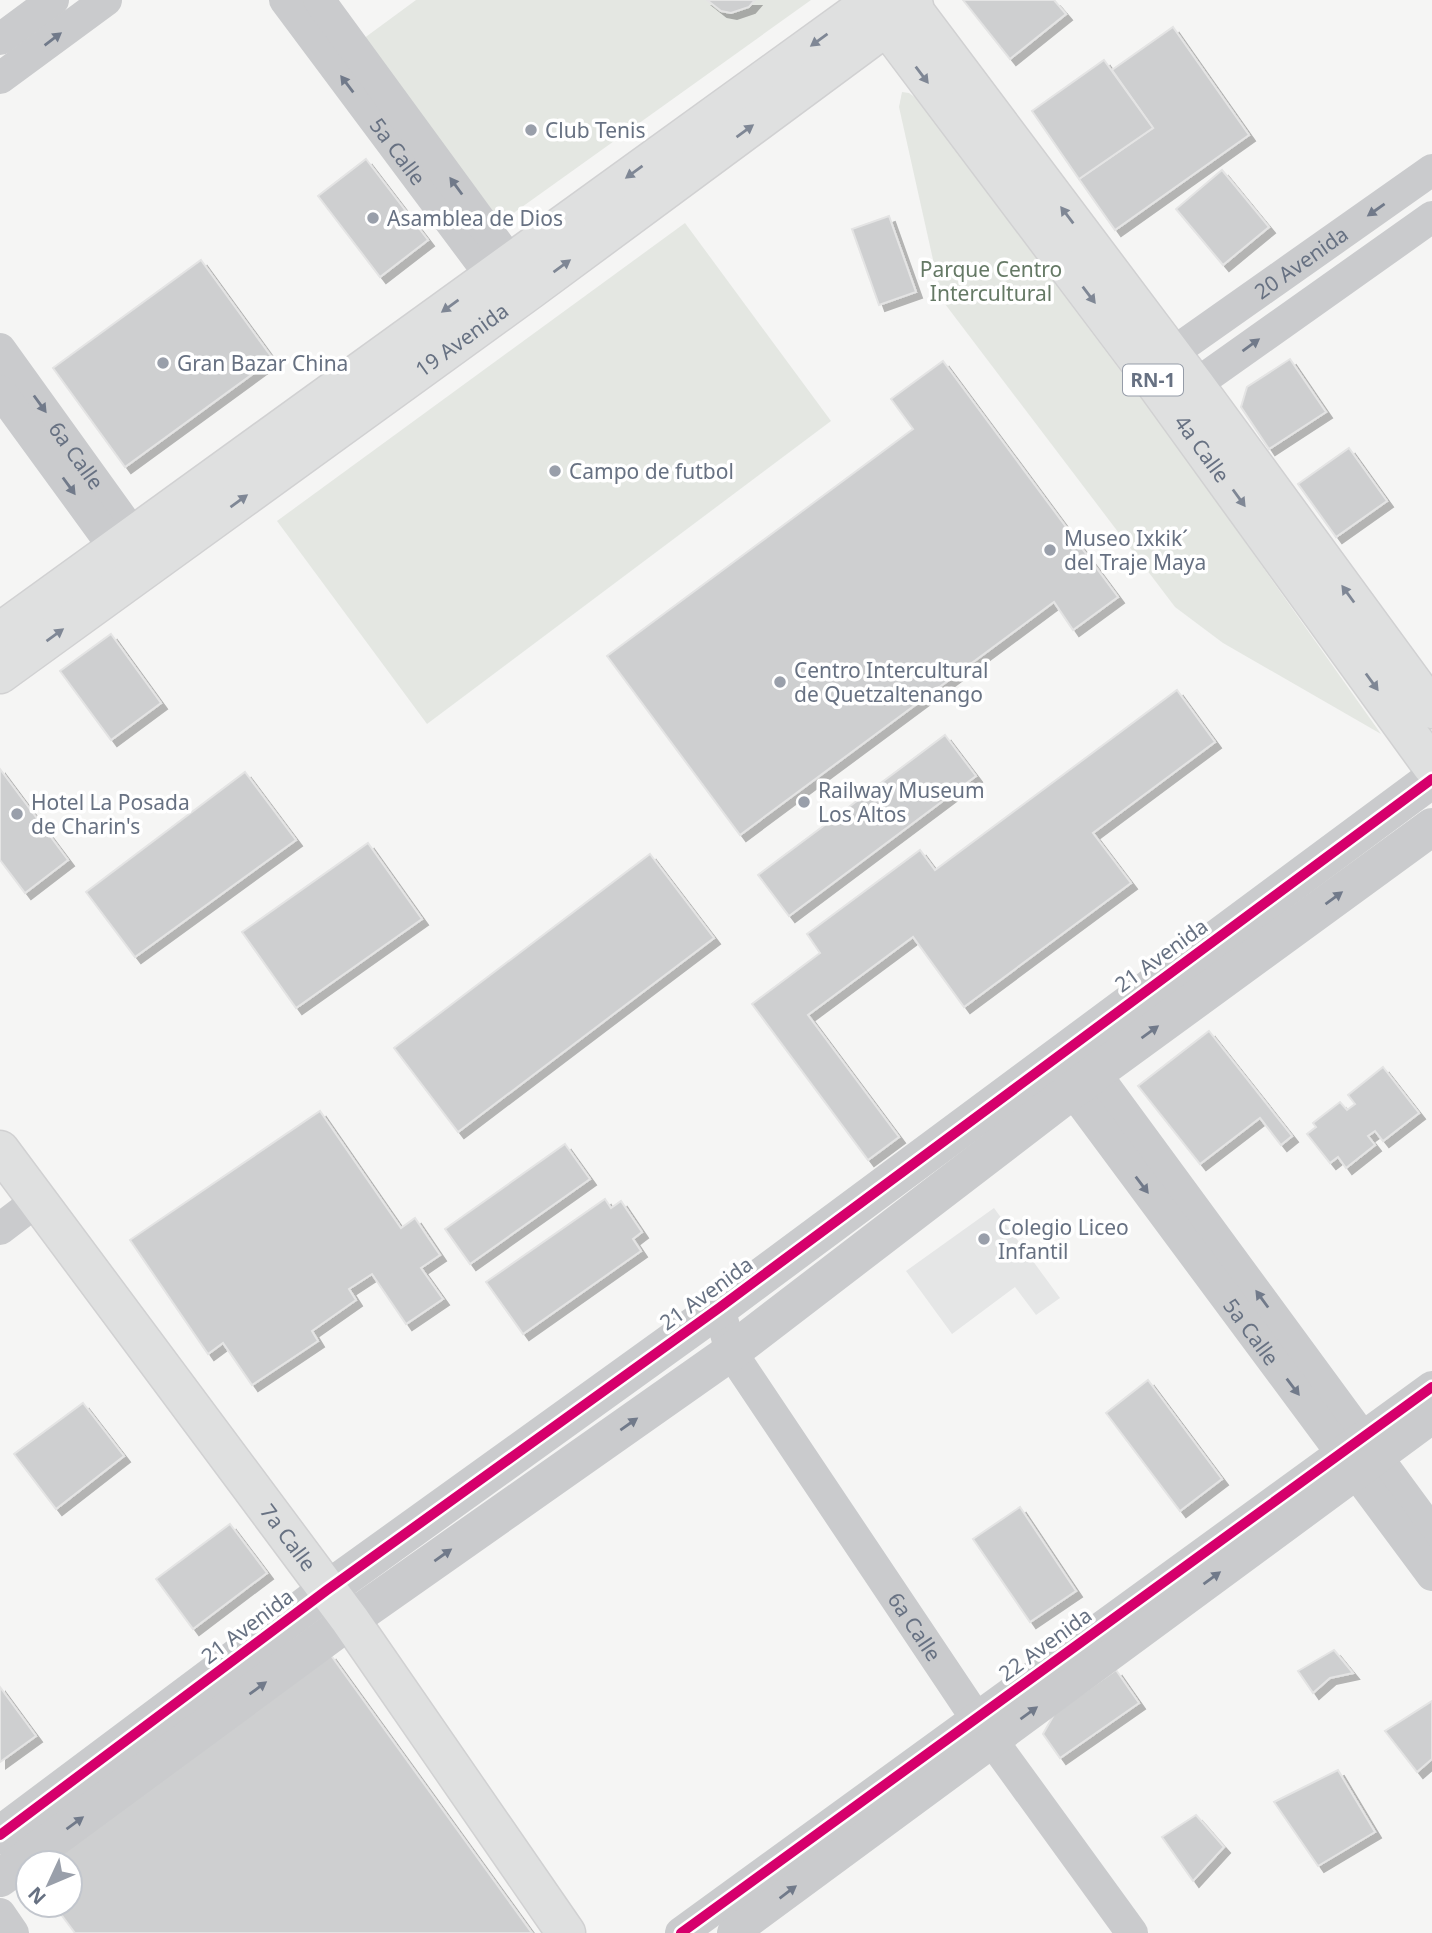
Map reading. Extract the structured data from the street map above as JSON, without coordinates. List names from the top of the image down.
{
  "streets": {
    "main road": [
      "19 Avenida",
      "RN-1",
      "4a Calle",
      "7a Calle"
    ],
    "street": [
      "5a Calle",
      "20 Avenida",
      "6a Calle",
      "21 Avenida"
    ],
    "cycle path": ["22 Avenida"]
  },
  "crossings": [
    ["5a Calle", "19 Avenida"],
    ["20 Avenida", "4a Calle"],
    ["19 Avenida", "4a Calle"],
    ["19 Avenida", "6a Calle"],
    ["6a Calle", "21 Avenida"],
    ["21 Avenida", "7a Calle"]
  ],
  "one_way": ["5a Calle", "6a Calle"],
  "parks": ["Parque Centro Intercultural"],
  "places": [
    "Club Tenis",
    "Asamblea de Dios",
    "Gran Bazar China",
    "Campo de futbol",
    "Museo Ixkik´ del Traje Maya",
    "Centro Intercultural de Quetzaltenango",
    "Railway Museum Los Altos",
    "Hotel La Posada de Charin's",
    "Colegio Liceo Infantil"
  ],
  "north": "bottom left"
}
